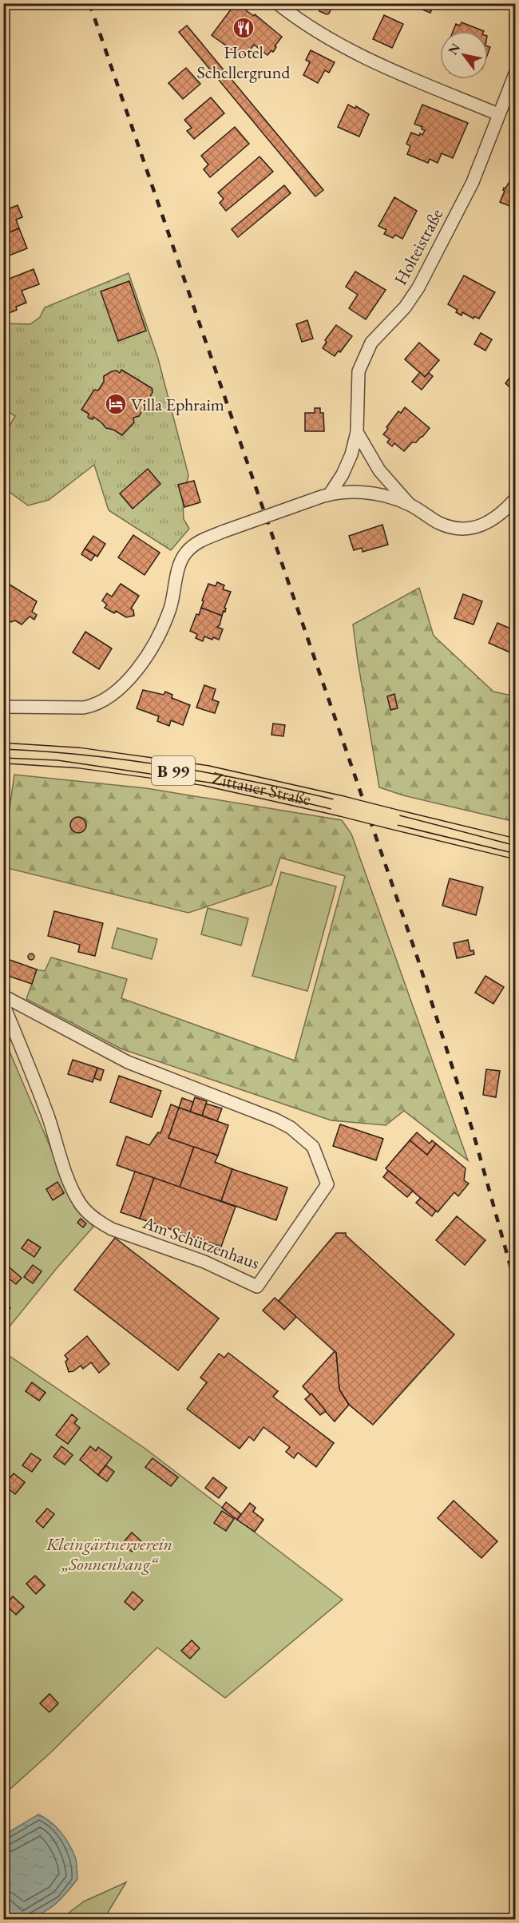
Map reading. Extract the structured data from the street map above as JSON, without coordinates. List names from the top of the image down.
{
  "streets": {
    "main road": ["B 99", "Zittauer Straße"],
    "street": ["Holteistraße", "Am Schützenhaus"]
  },
  "parks": ["Kleingärtnerverein „Sonnenhang“"],
  "places": {
    "restaurant": ["Hotel Schellergrund"],
    "hotel": ["Villa Ephraim"]
  },
  "north": "top left"
}
